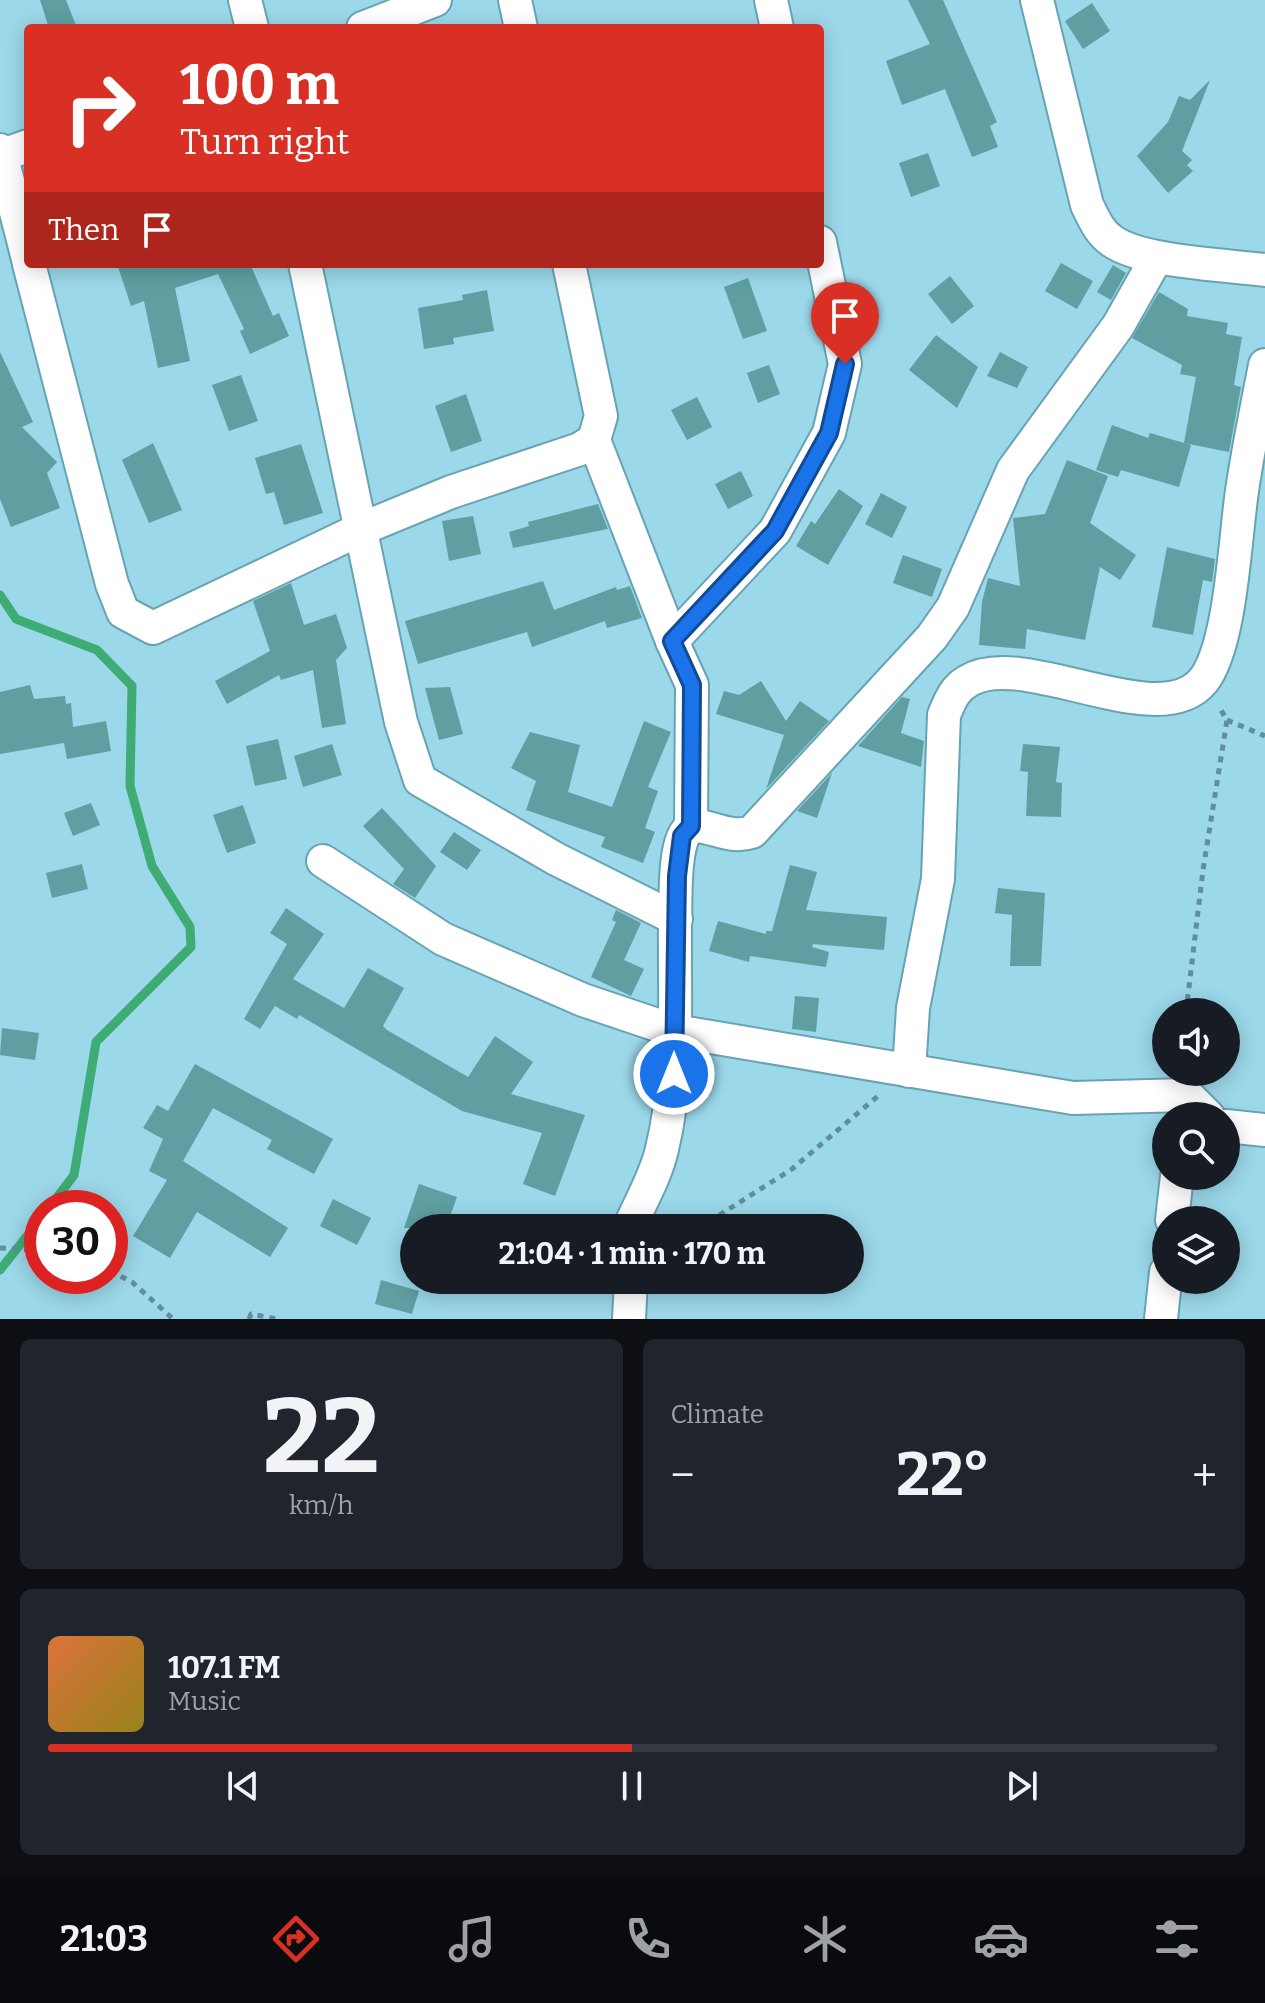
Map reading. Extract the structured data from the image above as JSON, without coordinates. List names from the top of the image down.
{
  "page": {
    "turn": ["100 m", "Turn right"],
    "then": "Then",
    "limit": "30",
    "trip": "21:04 · 1 min · 170 m",
    "tile": [
      ["22", "km/h"],
      "Climate"
    ],
    "heat": ["−", "22°", "+"],
    "song": ["107.1 FM", "Music"],
    "tabs": "21:03"
  }
}
